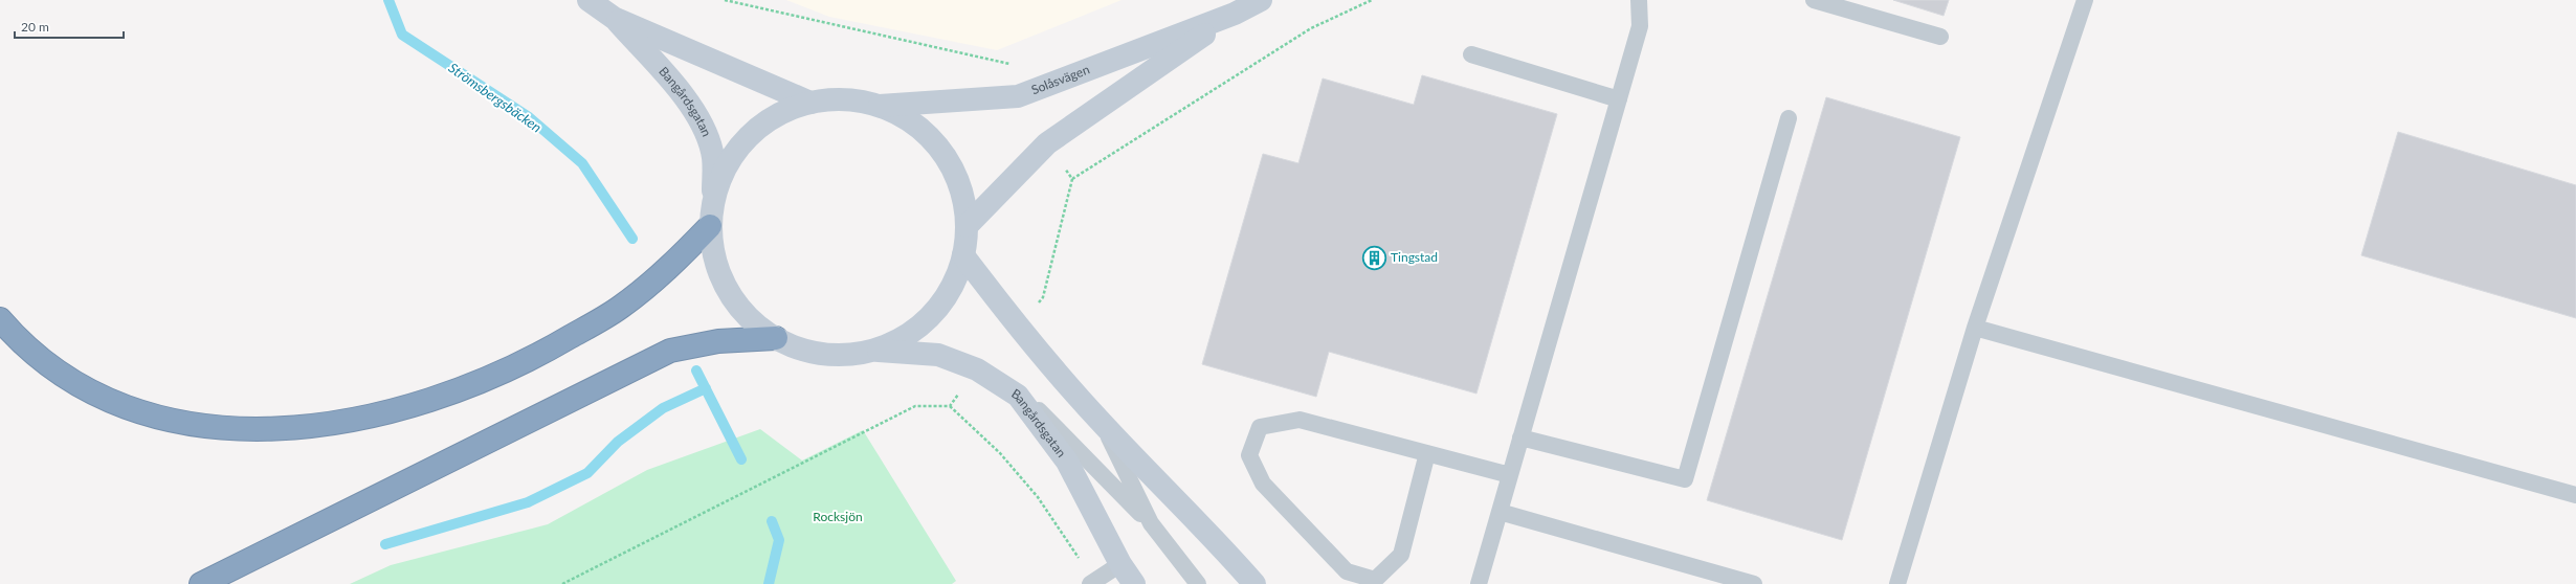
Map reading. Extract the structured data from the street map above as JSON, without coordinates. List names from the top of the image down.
{
  "streets": {
    "main road": ["Solåsvägen", "Bangårdsgatan"]
  },
  "water": ["Strömsbergsbäcken"],
  "parks": ["Rocksjön"],
  "places": {
    "building": ["Tingstad"]
  },
  "scale_bar": "20 m"
}
